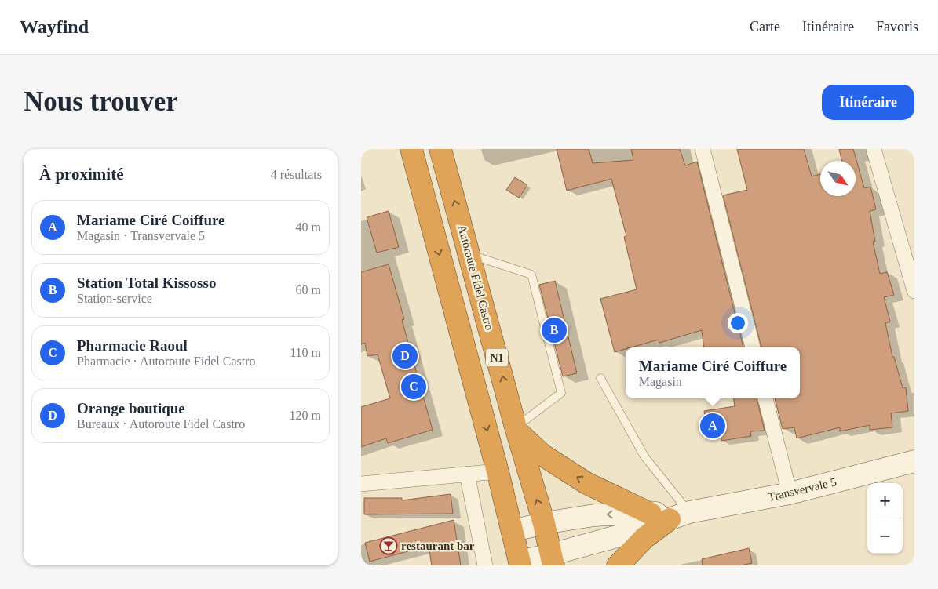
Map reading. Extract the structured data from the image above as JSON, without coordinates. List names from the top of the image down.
{
  "streets": {
    "highway": ["Autoroute Fidel Castro", "N1"],
    "main road": ["Transvervale 5"]
  },
  "crossings": [
    ["Autoroute Fidel Castro", "Transvervale 5"],
    ["N1", "Transvervale 5"]
  ],
  "places": {
    "bar": ["restaurant bar"]
  },
  "north": "bottom right",
  "page": {
    "header": "Wayfind",
    "nav": ["Carte", "Itinéraire", "Favoris"],
    "buttons": "Itinéraire",
    "title": "Nous trouver",
    "heading": ["À proximité", "4 résultats"],
    "list": [
      {
        "mark": "A",
        "name": "Mariame Ciré Coiffure",
        "note": "Magasin · Transvervale 5",
        "value": "40 m"
      },
      {
        "mark": "B",
        "name": "Station Total Kissosso",
        "note": "Station-service",
        "value": "60 m"
      },
      {
        "mark": "C",
        "name": "Pharmacie Raoul",
        "note": "Pharmacie · Autoroute Fidel Castro",
        "value": "110 m"
      },
      {
        "mark": "D",
        "name": "Orange boutique",
        "note": "Bureaux · Autoroute Fidel Castro",
        "value": "120 m"
      }
    ],
    "pins": [
      "B",
      "D",
      "C",
      "A"
    ],
    "popup": ["Mariame Ciré Coiffure", "Magasin"],
    "map_buttons": ["+", "−"]
  }
}
